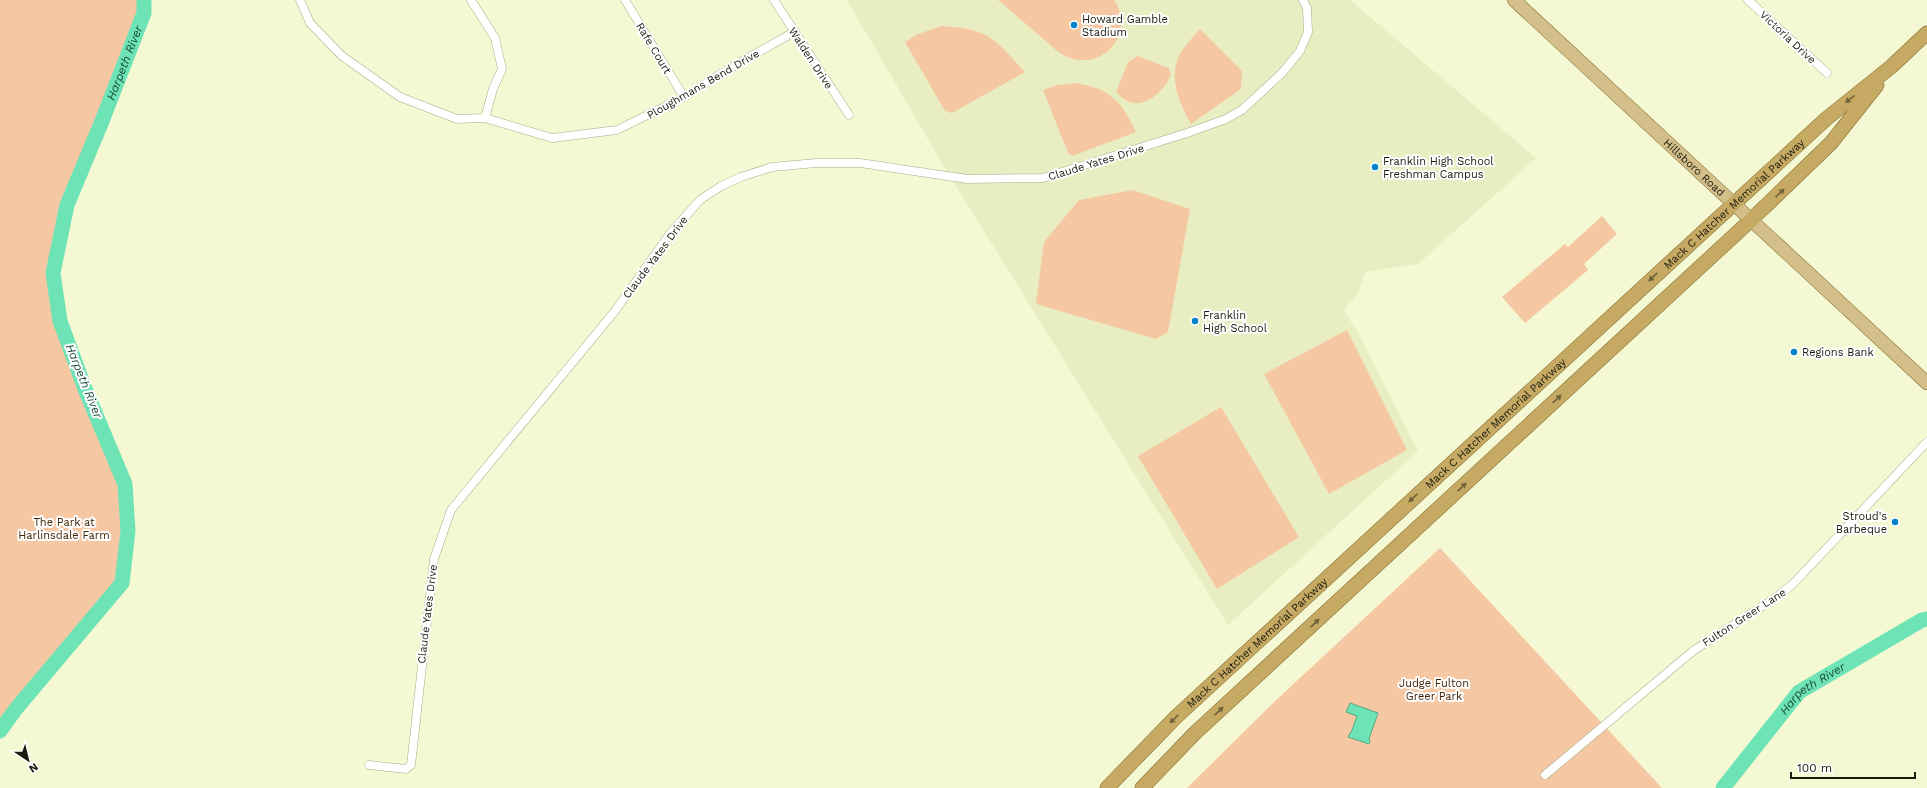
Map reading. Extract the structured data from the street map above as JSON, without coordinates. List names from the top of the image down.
{
  "streets": {
    "highway": ["Mack C Hatcher Memorial Parkway"],
    "main road": ["Hillsboro Road"],
    "street": [
      "Victoria Drive",
      "Rafe Court",
      "Walden Drive",
      "Ploughmans Bend Drive",
      "Claude Yates Drive",
      "Fulton Greer Lane"
    ]
  },
  "crossings": [
    ["Rafe Court", "Ploughmans Bend Drive"],
    ["Walden Drive", "Ploughmans Bend Drive"],
    ["Hillsboro Road", "Mack C Hatcher Memorial Parkway"]
  ],
  "water": ["Harpeth River"],
  "parks": ["The Park at Harlinsdale Farm", "Judge Fulton Greer Park"],
  "places": [
    "Howard Gamble Stadium",
    "Franklin High School Freshman Campus",
    "Franklin High School",
    "Regions Bank",
    "Stroud's Barbeque"
  ],
  "scale_bar": "100 m",
  "north": "bottom right"
}
